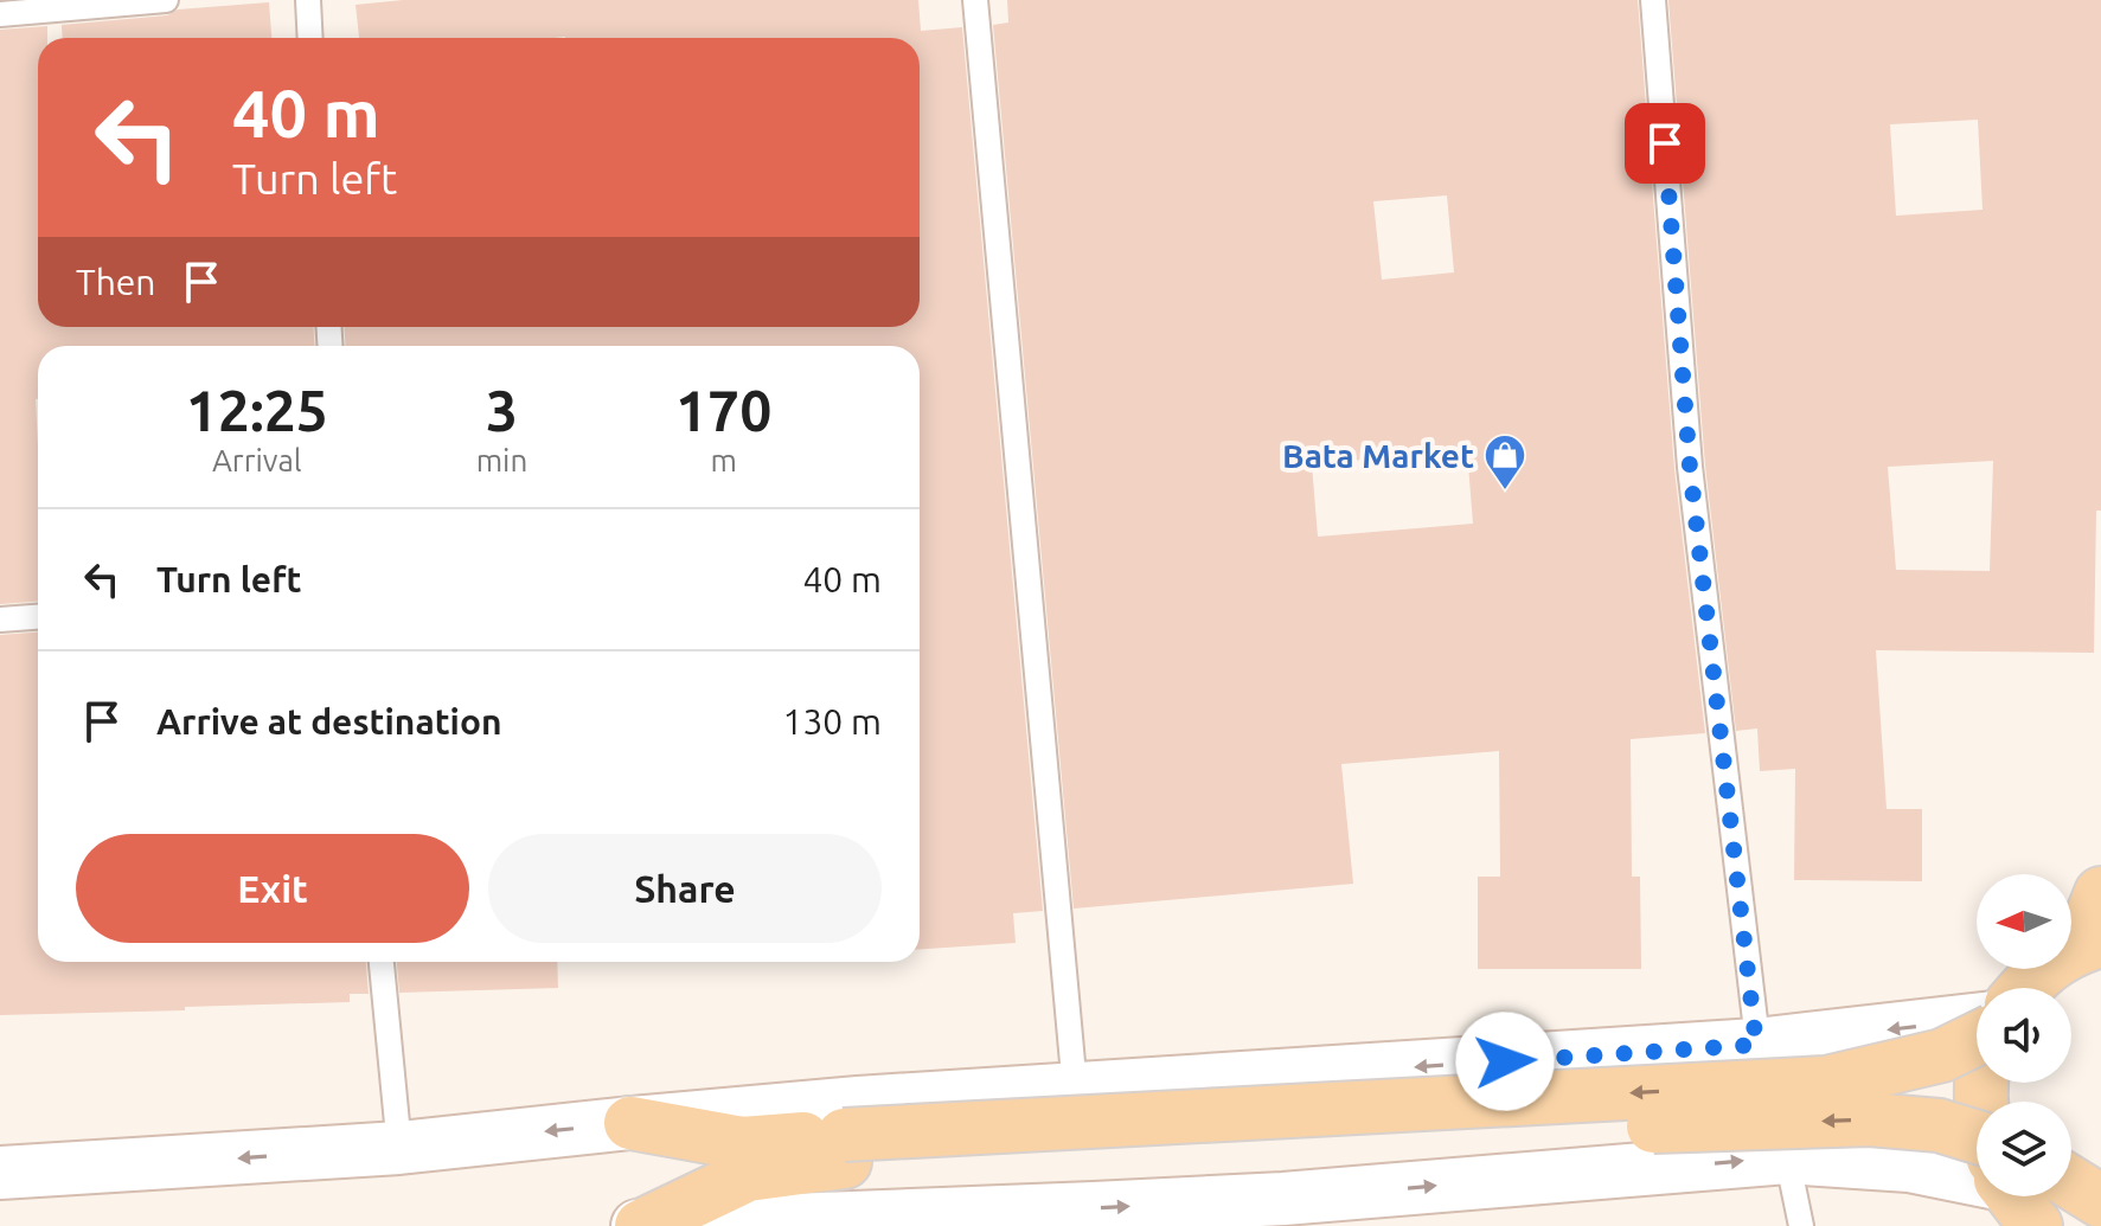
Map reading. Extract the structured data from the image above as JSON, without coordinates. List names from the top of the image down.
{
  "places": {
    "shop": ["Bata Market"]
  },
  "north": "left",
  "page": {
    "turn": ["40 m", "Turn left"],
    "then": "Then",
    "eta": [
      "12:25",
      "Arrival",
      "3",
      "min",
      "170",
      "m"
    ],
    "list": [
      {
        "name": "Turn left",
        "value": "40 m"
      },
      {
        "name": "Arrive at destination",
        "value": "130 m"
      }
    ],
    "buttons": ["Exit", "Share"]
  }
}
